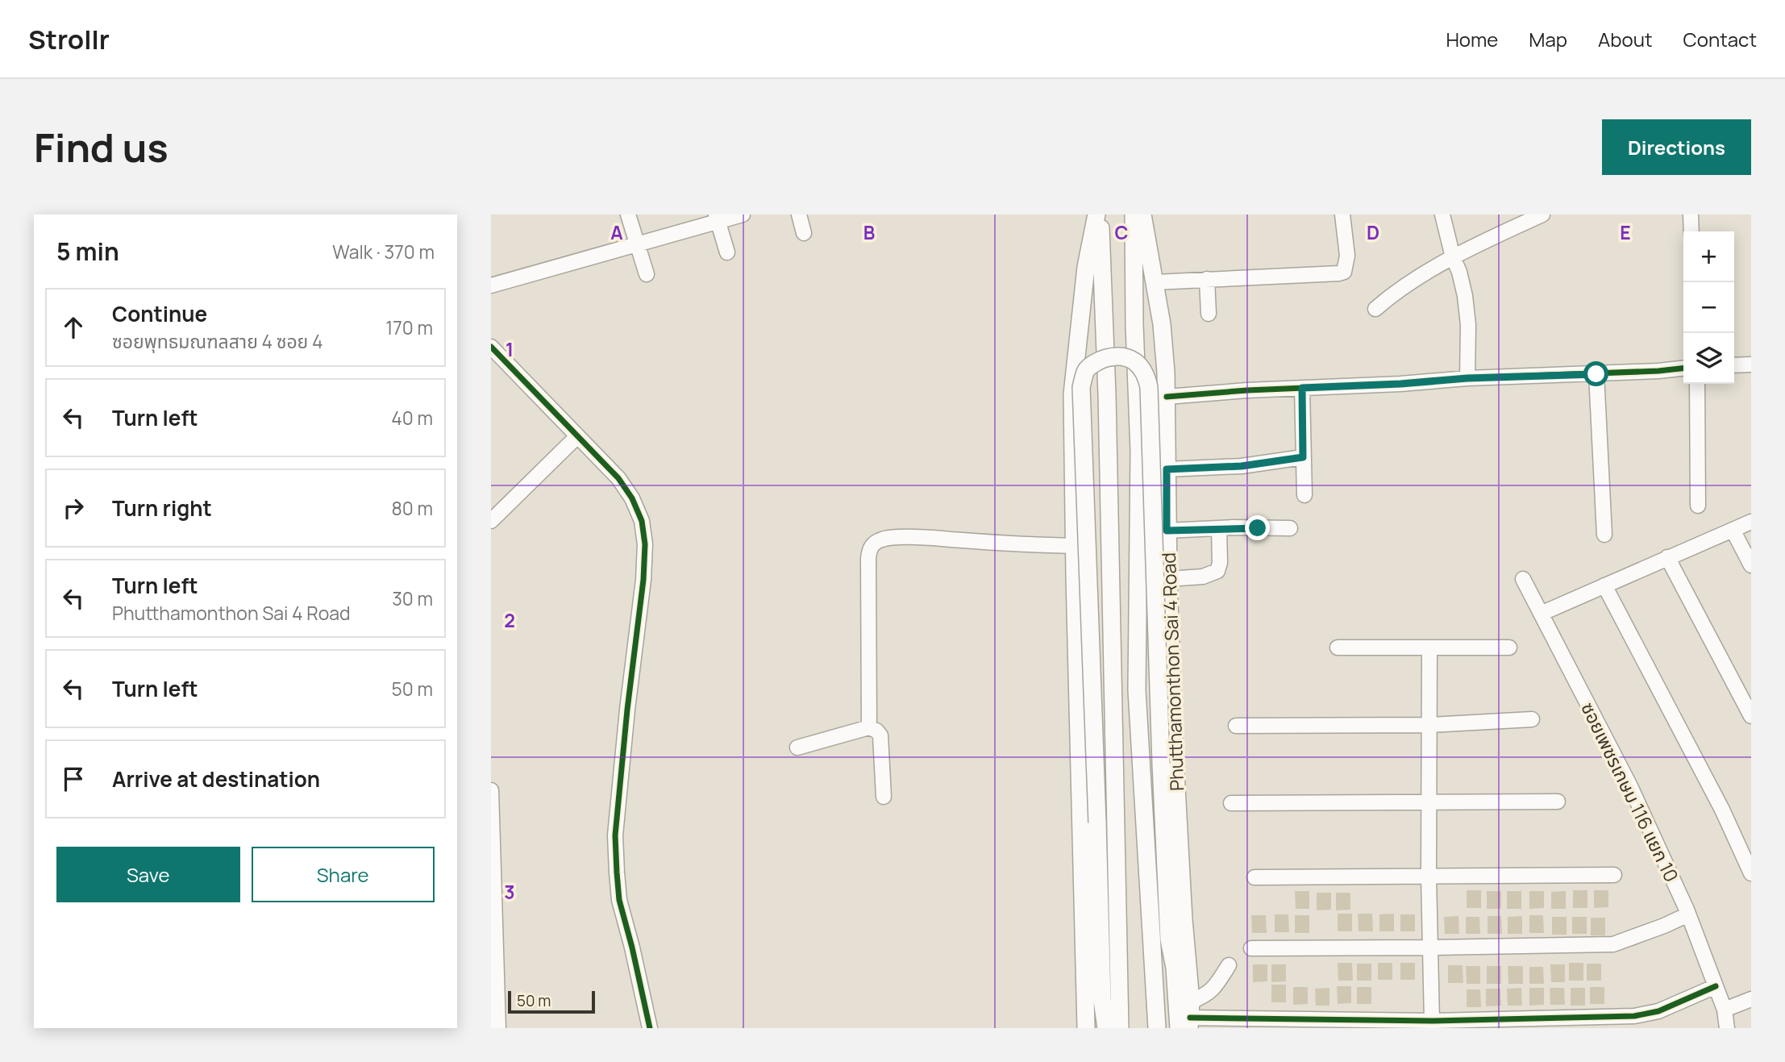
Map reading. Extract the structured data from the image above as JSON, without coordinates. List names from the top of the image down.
{
  "streets": {
    "main road": ["Phutthamonthon Sai 4 Road"],
    "street": ["ซอยเพชรเกษม 116 แยก 10"]
  },
  "scale_bar": "50 m",
  "page": {
    "header": "Strollr",
    "nav": [
      "Home",
      "Map",
      "About",
      "Contact"
    ],
    "buttons": [
      "Directions",
      ["Save", "Share"]
    ],
    "title": "Find us",
    "heading": ["5 min", "Walk · 370 m"],
    "map_buttons": ["+", "−"],
    "list": [
      ["Continue", "ซอยพุทธมณฑลสาย 4 ซอย 4", "170 m"],
      ["Turn left", "40 m"],
      ["Turn right", "80 m"],
      ["Turn left", "Phutthamonthon Sai 4 Road", "30 m"],
      ["Turn left", "50 m"],
      "Arrive at destination"
    ],
    "scale": "50 m"
  },
  "grid": {
    "columns": [
      "A",
      "B",
      "C",
      "D",
      "E"
    ],
    "rows": ["1", "2", "3"]
  }
}
